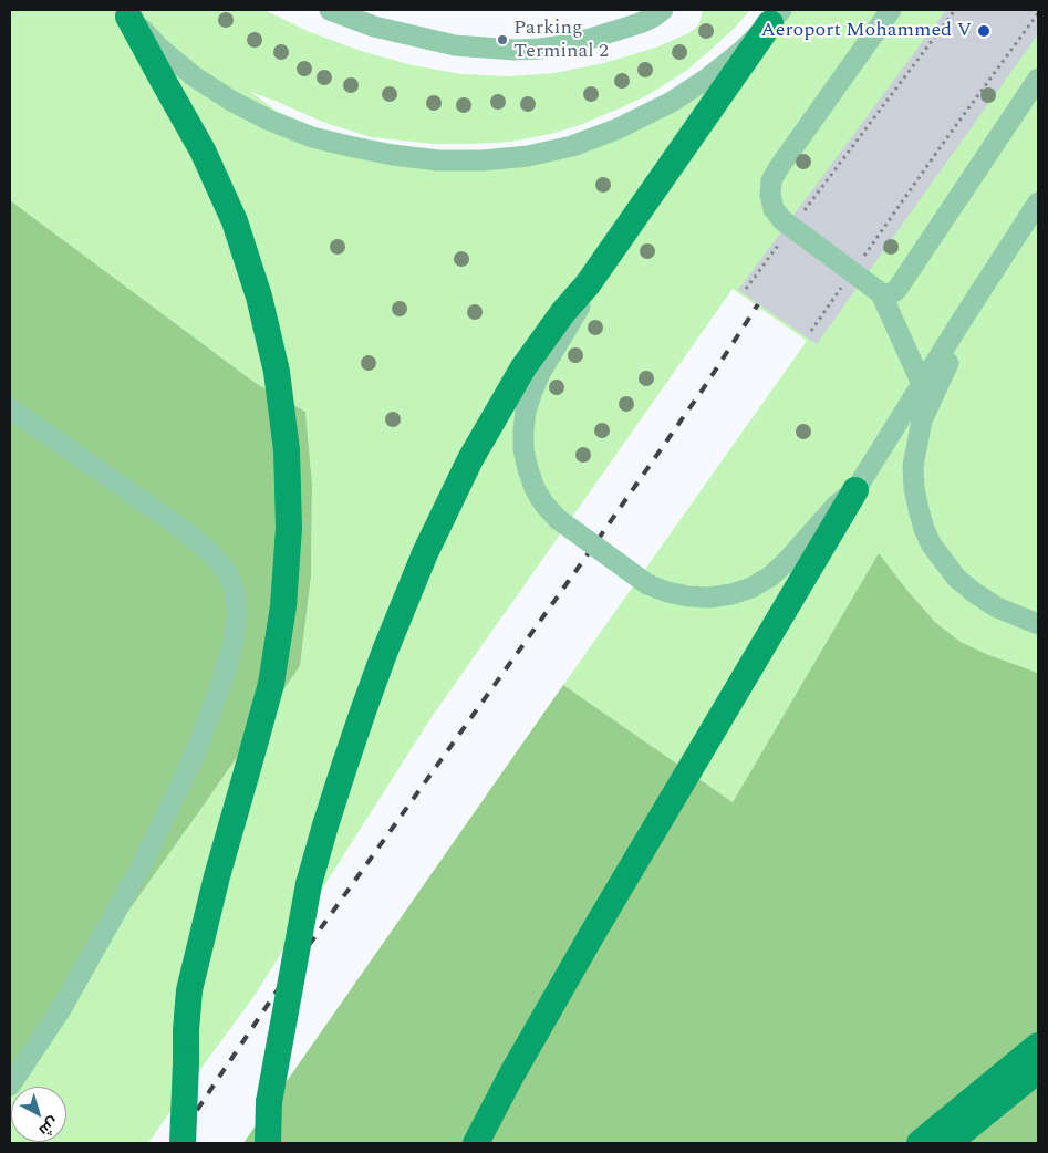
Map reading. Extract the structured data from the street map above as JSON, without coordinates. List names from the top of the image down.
{
  "places": ["Aeroport Mohammed V", "Parking Terminal 2"],
  "north": "bottom right"
}
